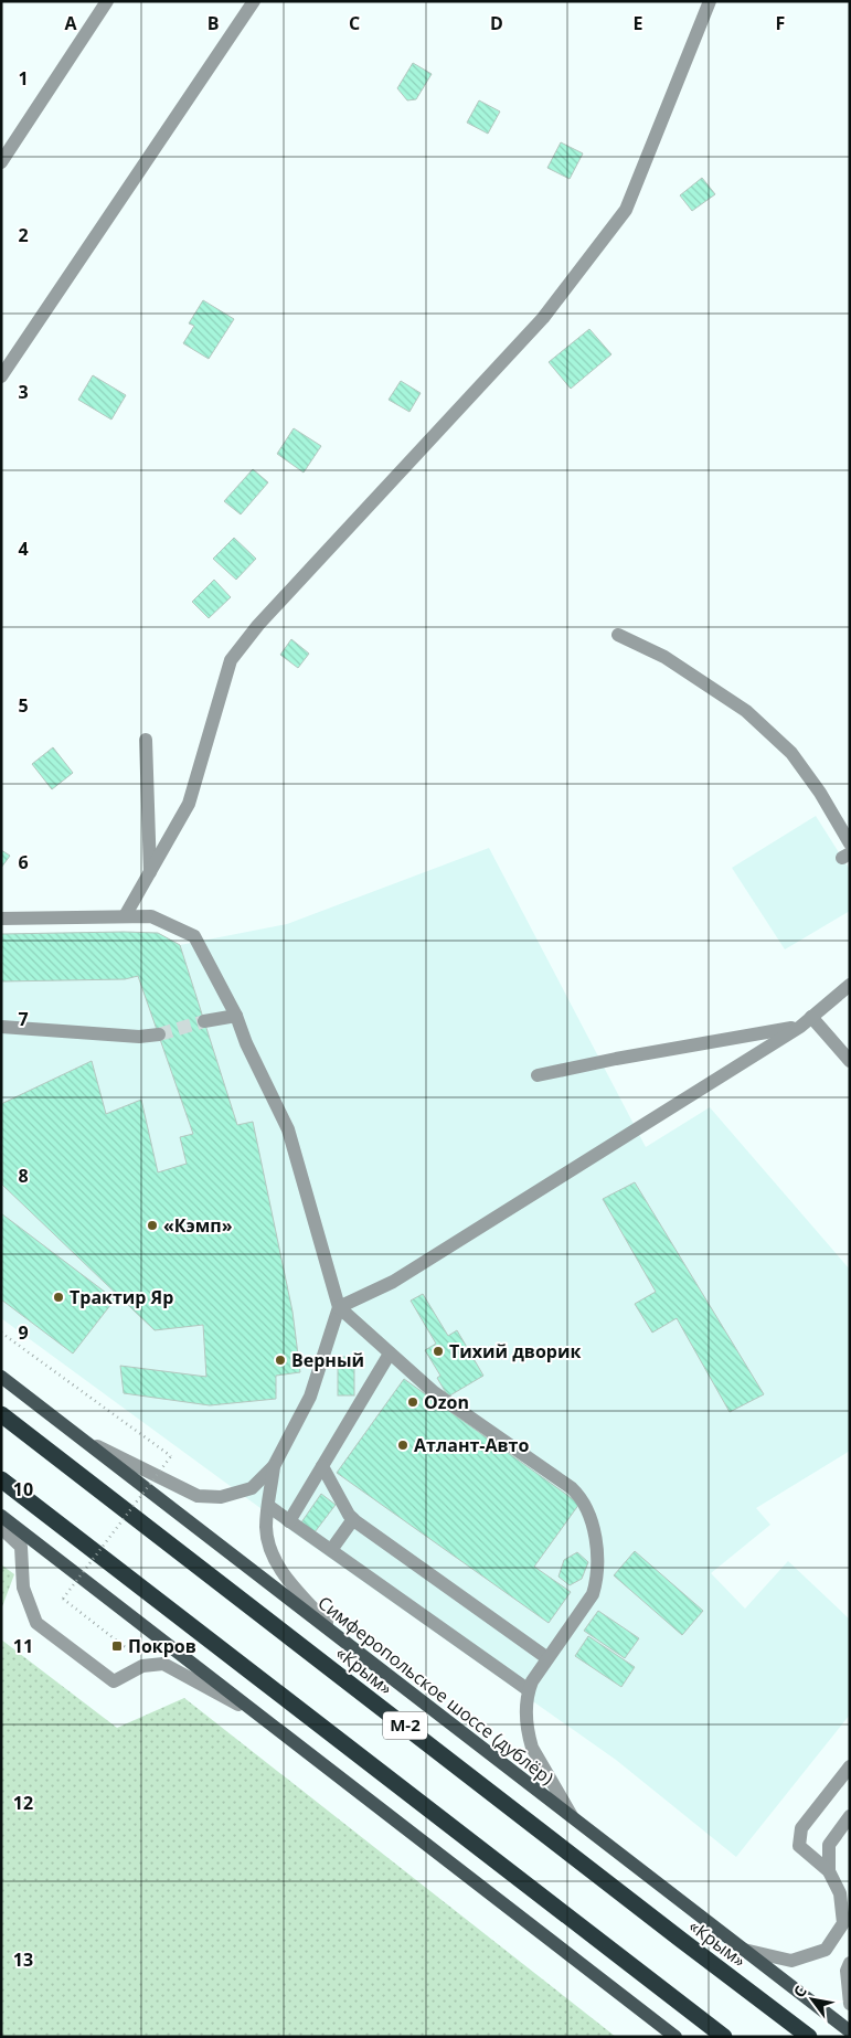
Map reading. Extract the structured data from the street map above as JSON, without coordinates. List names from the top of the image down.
{
  "streets": {
    "highway": ["«Крым»", "М-2"],
    "main road": ["Симферопольское шоссе (дублёр)"]
  },
  "places": {
    "other": [
      "«Кэмп»",
      "Трактир Яр",
      "Тихий дворик",
      "Верный",
      "Ozon",
      "Атлант-Авто"
    ],
    "transit": ["Покров"]
  },
  "north": "top left",
  "grid": {
    "columns": [
      "A",
      "B",
      "C",
      "D",
      "E",
      "F"
    ],
    "rows": [
      "1",
      "2",
      "3",
      "4",
      "5",
      "6",
      "7",
      "8",
      "9",
      "10",
      "11",
      "12",
      "13"
    ]
  }
}
